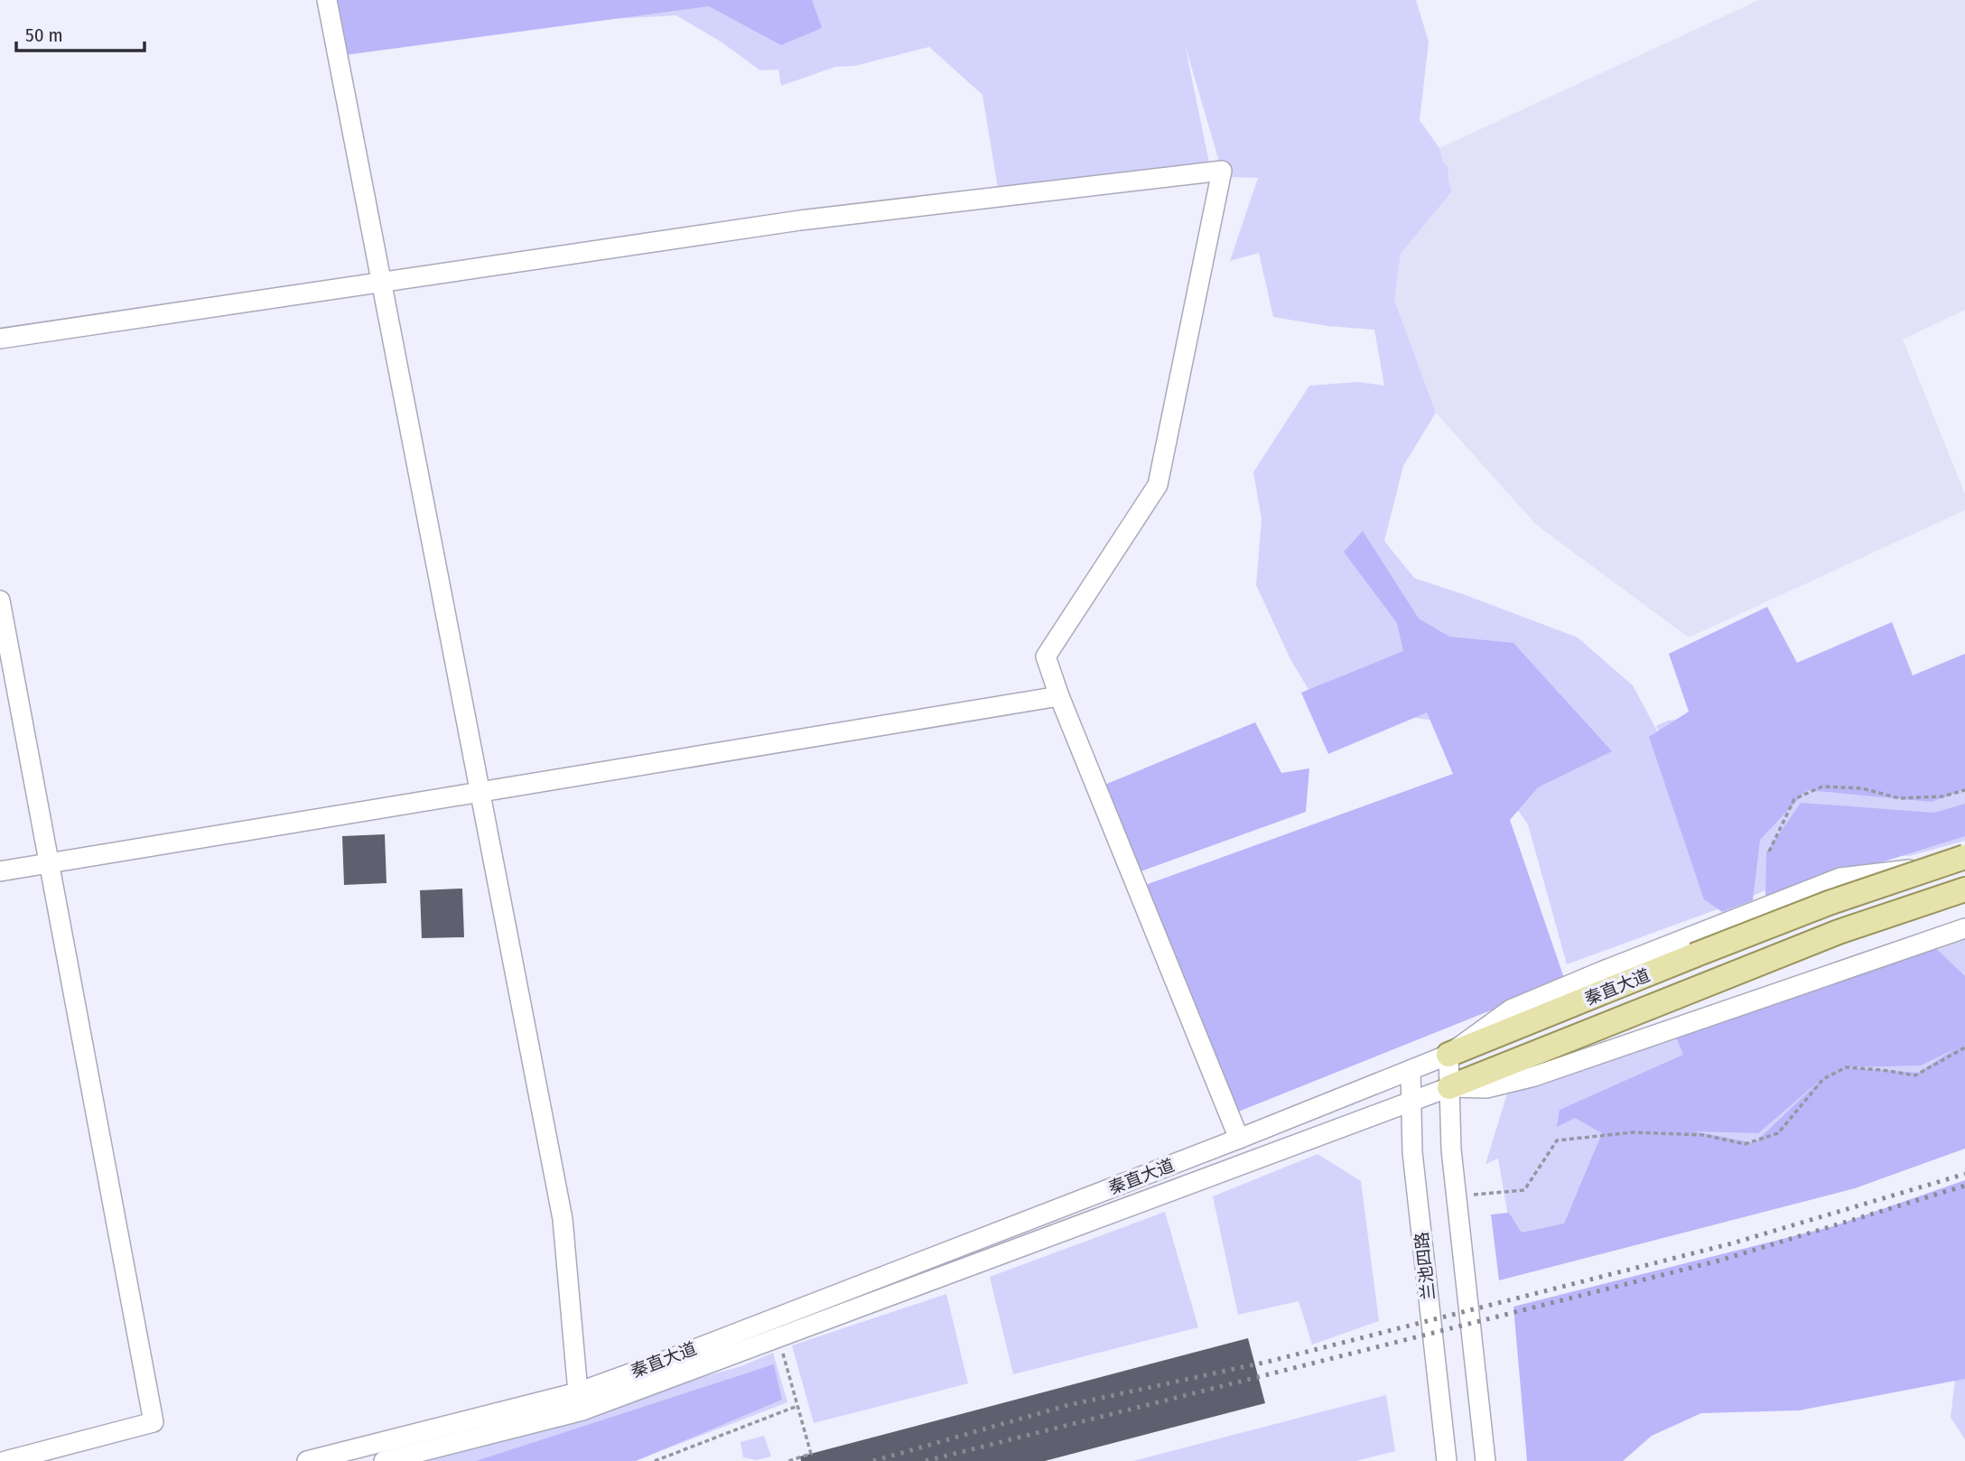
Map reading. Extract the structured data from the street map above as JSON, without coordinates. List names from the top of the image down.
{
  "streets": {
    "main road": ["秦直大道"],
    "street": ["兰池四路"]
  },
  "crossings": [
    ["秦直大道", "兰池四路"]
  ],
  "scale_bar": "50 m"
}
